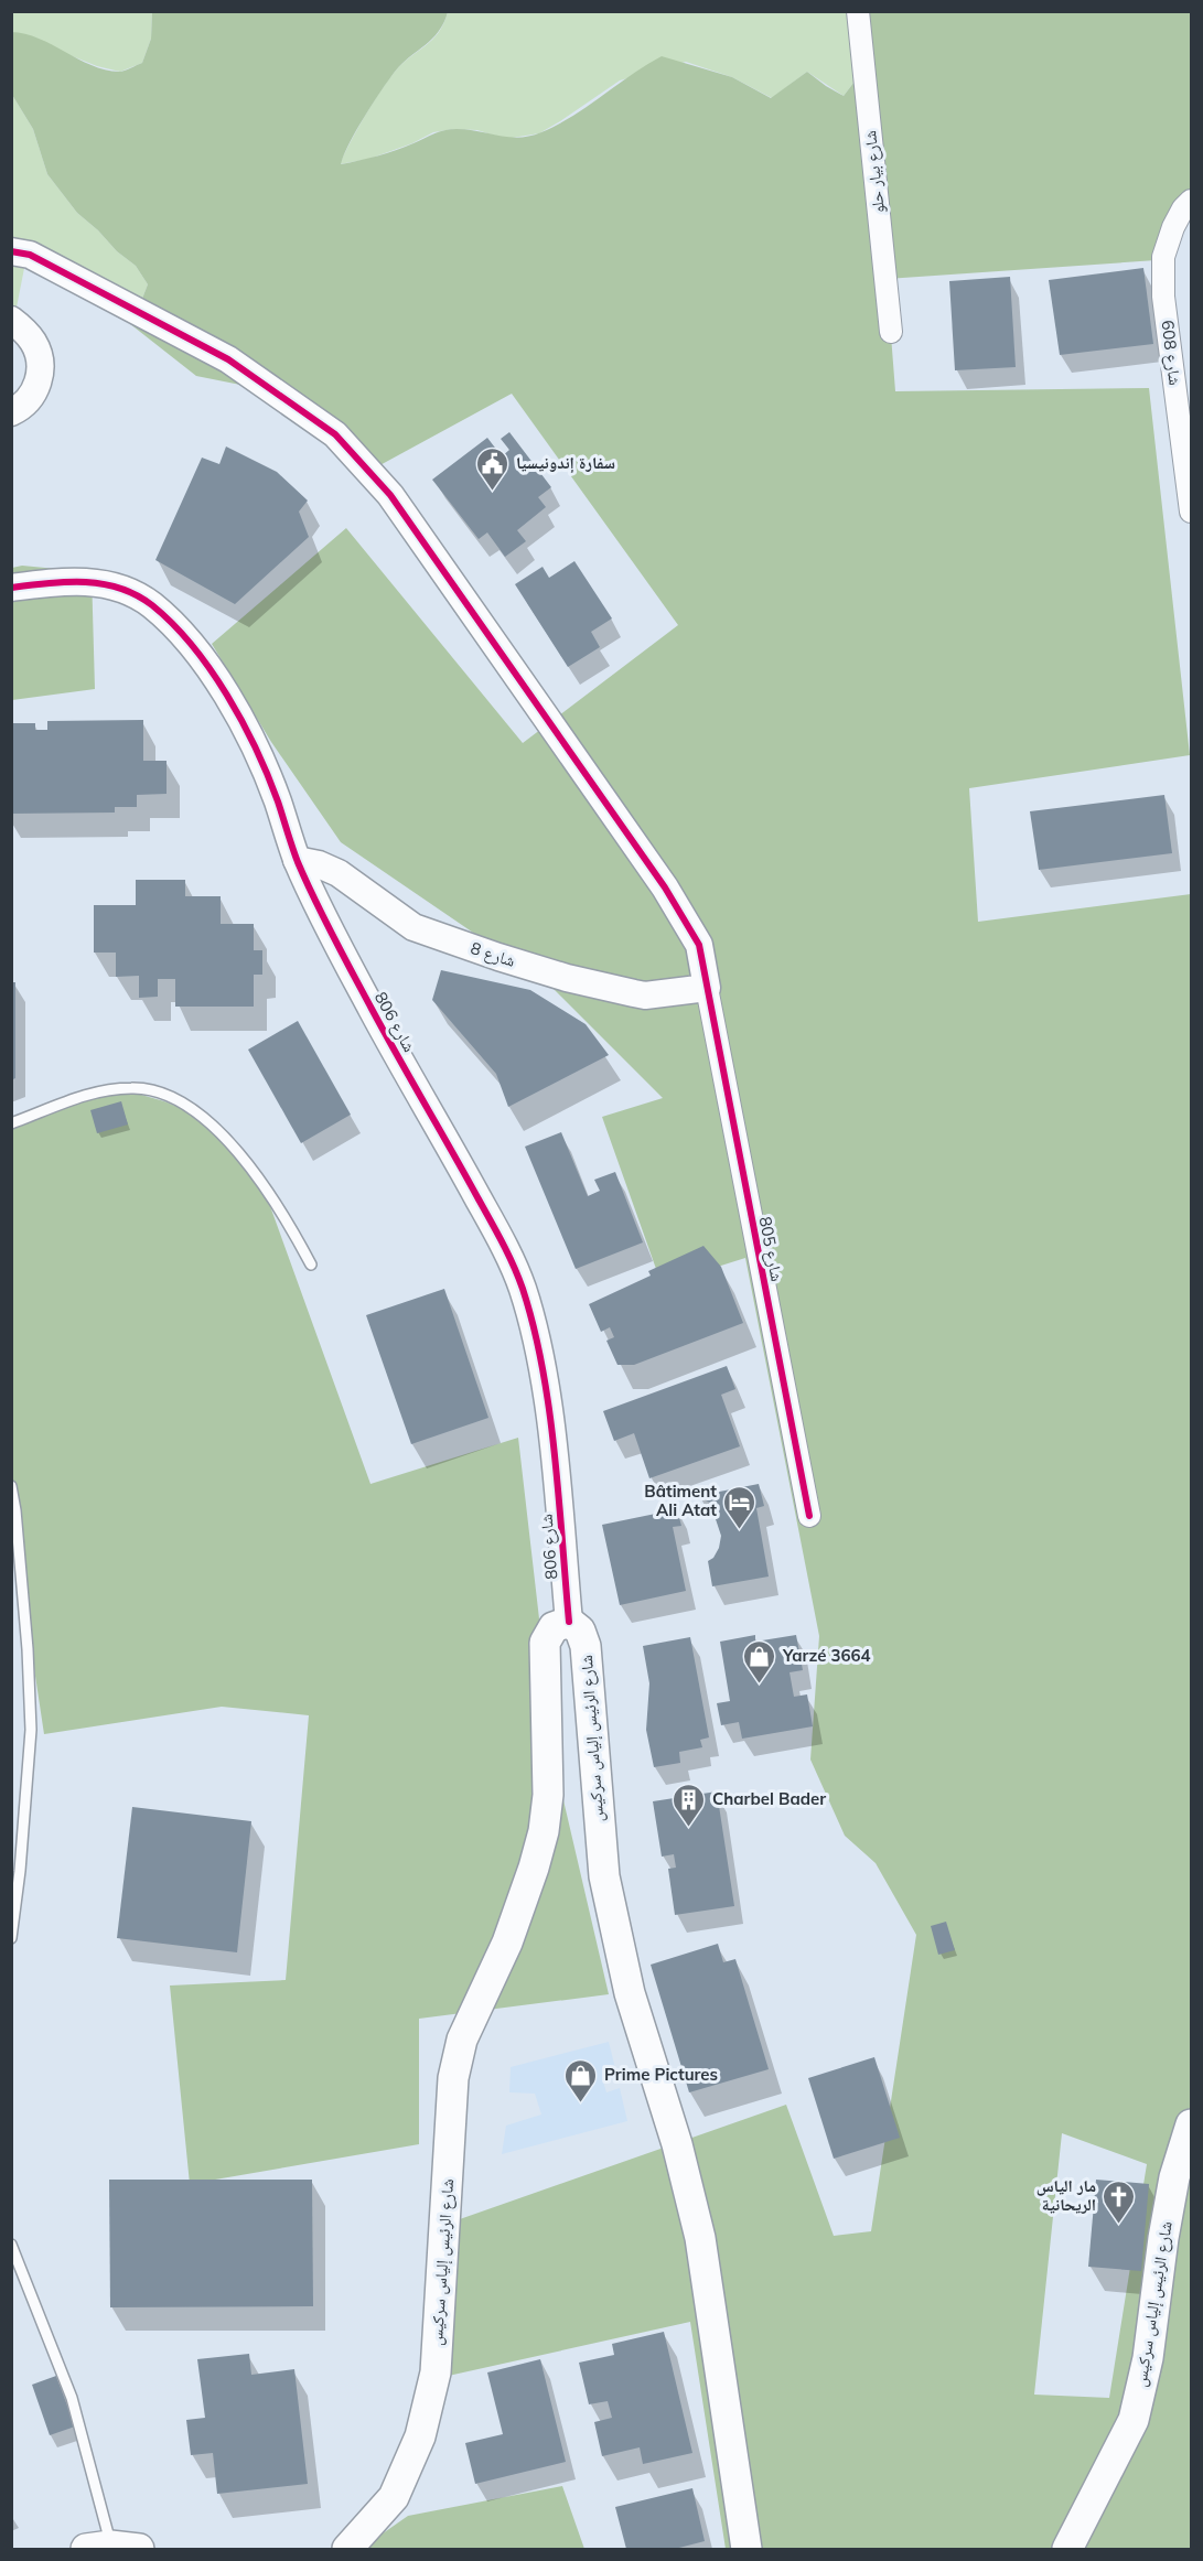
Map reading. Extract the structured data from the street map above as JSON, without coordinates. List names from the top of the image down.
{
  "streets": {
    "main road": ["شارع الرئيس إلياس سركيس"],
    "street": [
      "شارع بيار حلو",
      "شارع 608",
      "شارع 8",
      "شارع 806",
      "شارع 805"
    ]
  },
  "crossings": [
    ["شارع 8", "شارع 806"],
    ["شارع 8", "شارع 805"],
    ["شارع 806", "شارع الرئيس إلياس سركيس"]
  ],
  "places": {
    "public building": ["سفارة إندونيسيا"],
    "hotel": ["Bâtiment Ali Atat"],
    "shop": ["Yarzé 3664", "Prime Pictures"],
    "building": ["Charbel Bader"],
    "church": ["مار الياس الريحانية"]
  }
}
